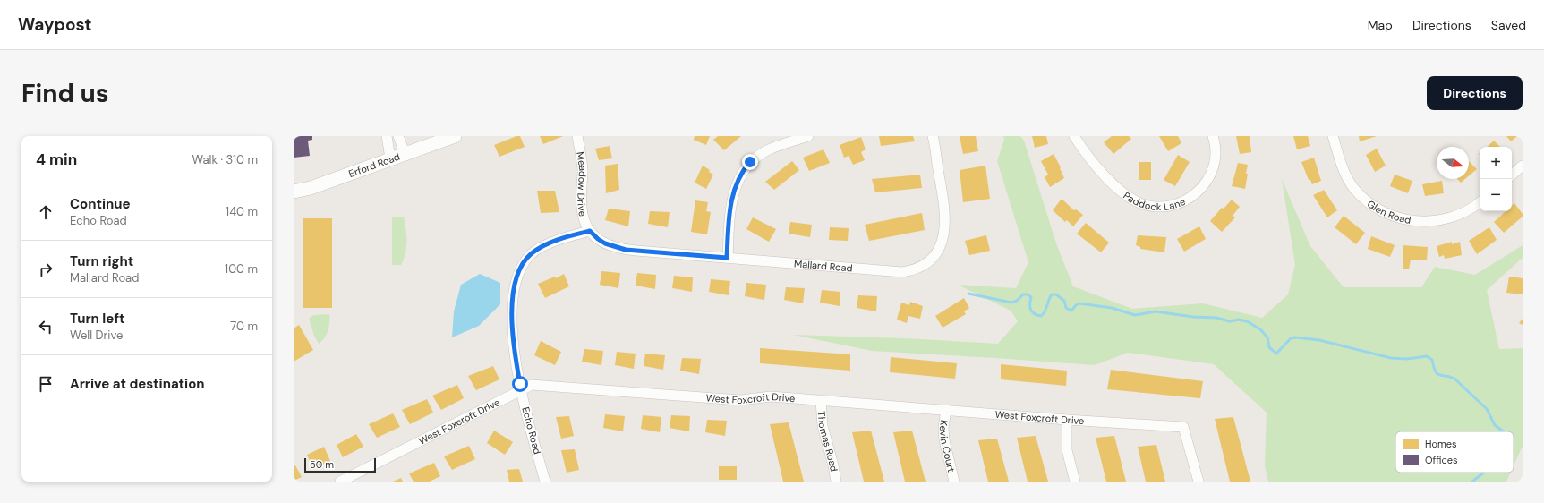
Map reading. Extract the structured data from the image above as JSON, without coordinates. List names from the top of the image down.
{
  "streets": {
    "street": [
      "Erford Road",
      "Meadow Drive",
      "Paddock Lane",
      "Glen Road",
      "Mallard Road",
      "West Foxcroft Drive",
      "Echo Road",
      "Thomas Road",
      "Kevin Court"
    ]
  },
  "crossings": [
    ["Meadow Drive", "Mallard Road"],
    ["Meadow Drive", "Echo Road"],
    ["Mallard Road", "Echo Road"],
    ["West Foxcroft Drive", "Echo Road"],
    ["West Foxcroft Drive", "Thomas Road"],
    ["West Foxcroft Drive", "Kevin Court"]
  ],
  "legend": ["Homes", "Offices"],
  "scale_bar": "50 m",
  "north": "right",
  "page": {
    "header": "Waypost",
    "nav": ["Map", "Directions", "Saved"],
    "buttons": "Directions",
    "title": "Find us",
    "heading": ["4 min", "Walk · 310 m"],
    "map_buttons": ["+", "−"],
    "list": [
      ["Continue", "Echo Road", "140 m"],
      ["Turn right", "Mallard Road", "100 m"],
      ["Turn left", "Well Drive", "70 m"],
      "Arrive at destination"
    ],
    "scale": "50 m"
  }
}
